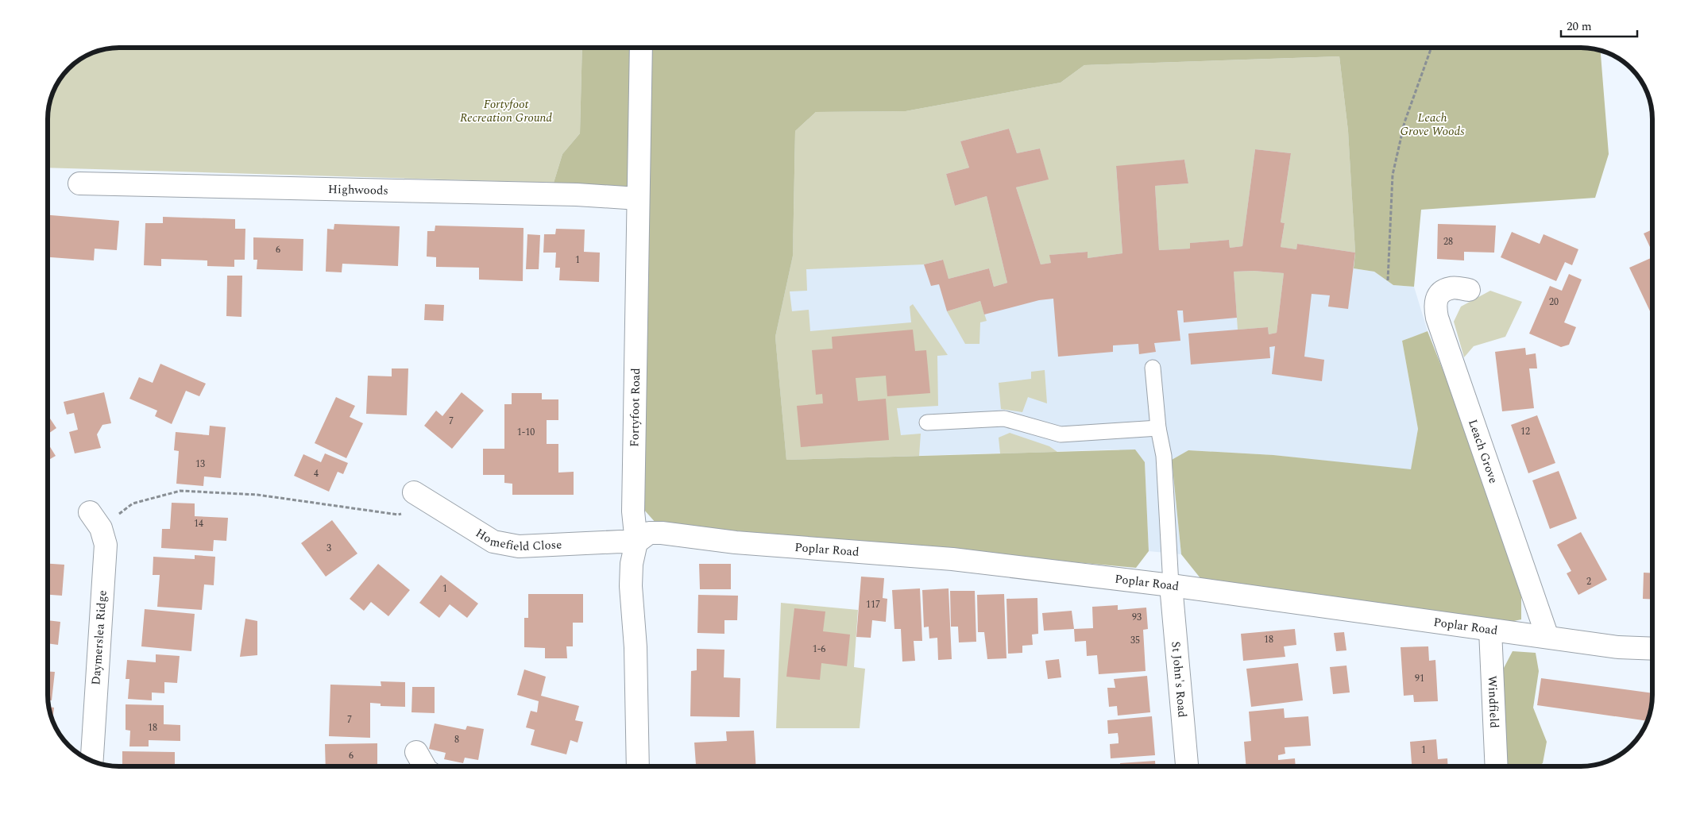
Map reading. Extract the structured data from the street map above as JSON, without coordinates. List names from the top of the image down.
{
  "streets": {
    "street": [
      "Highwoods",
      "Fortyfoot Road",
      "Leach Grove",
      "Homefield Close",
      "Poplar Road",
      "Daymerslea Ridge",
      "St John's Road",
      "Windfield"
    ]
  },
  "crossings": [
    ["Highwoods", "Fortyfoot Road"],
    ["Fortyfoot Road", "Homefield Close"],
    ["Fortyfoot Road", "Poplar Road"],
    ["Leach Grove", "Poplar Road"],
    ["Homefield Close", "Poplar Road"],
    ["Poplar Road", "St John's Road"],
    ["Poplar Road", "Windfield"]
  ],
  "parks": ["Fortyfoot Recreation Ground", "Leach Grove Woods"],
  "house_numbers": [
    "28",
    "6",
    "1",
    "20",
    "7",
    "12",
    "1-10",
    "13",
    "4",
    "14",
    "3",
    "2",
    "1",
    "117",
    "93",
    "18",
    "35",
    "1-6",
    "91",
    "7",
    "18",
    "8",
    "1",
    "6"
  ],
  "scale_bar": "20 m"
}
